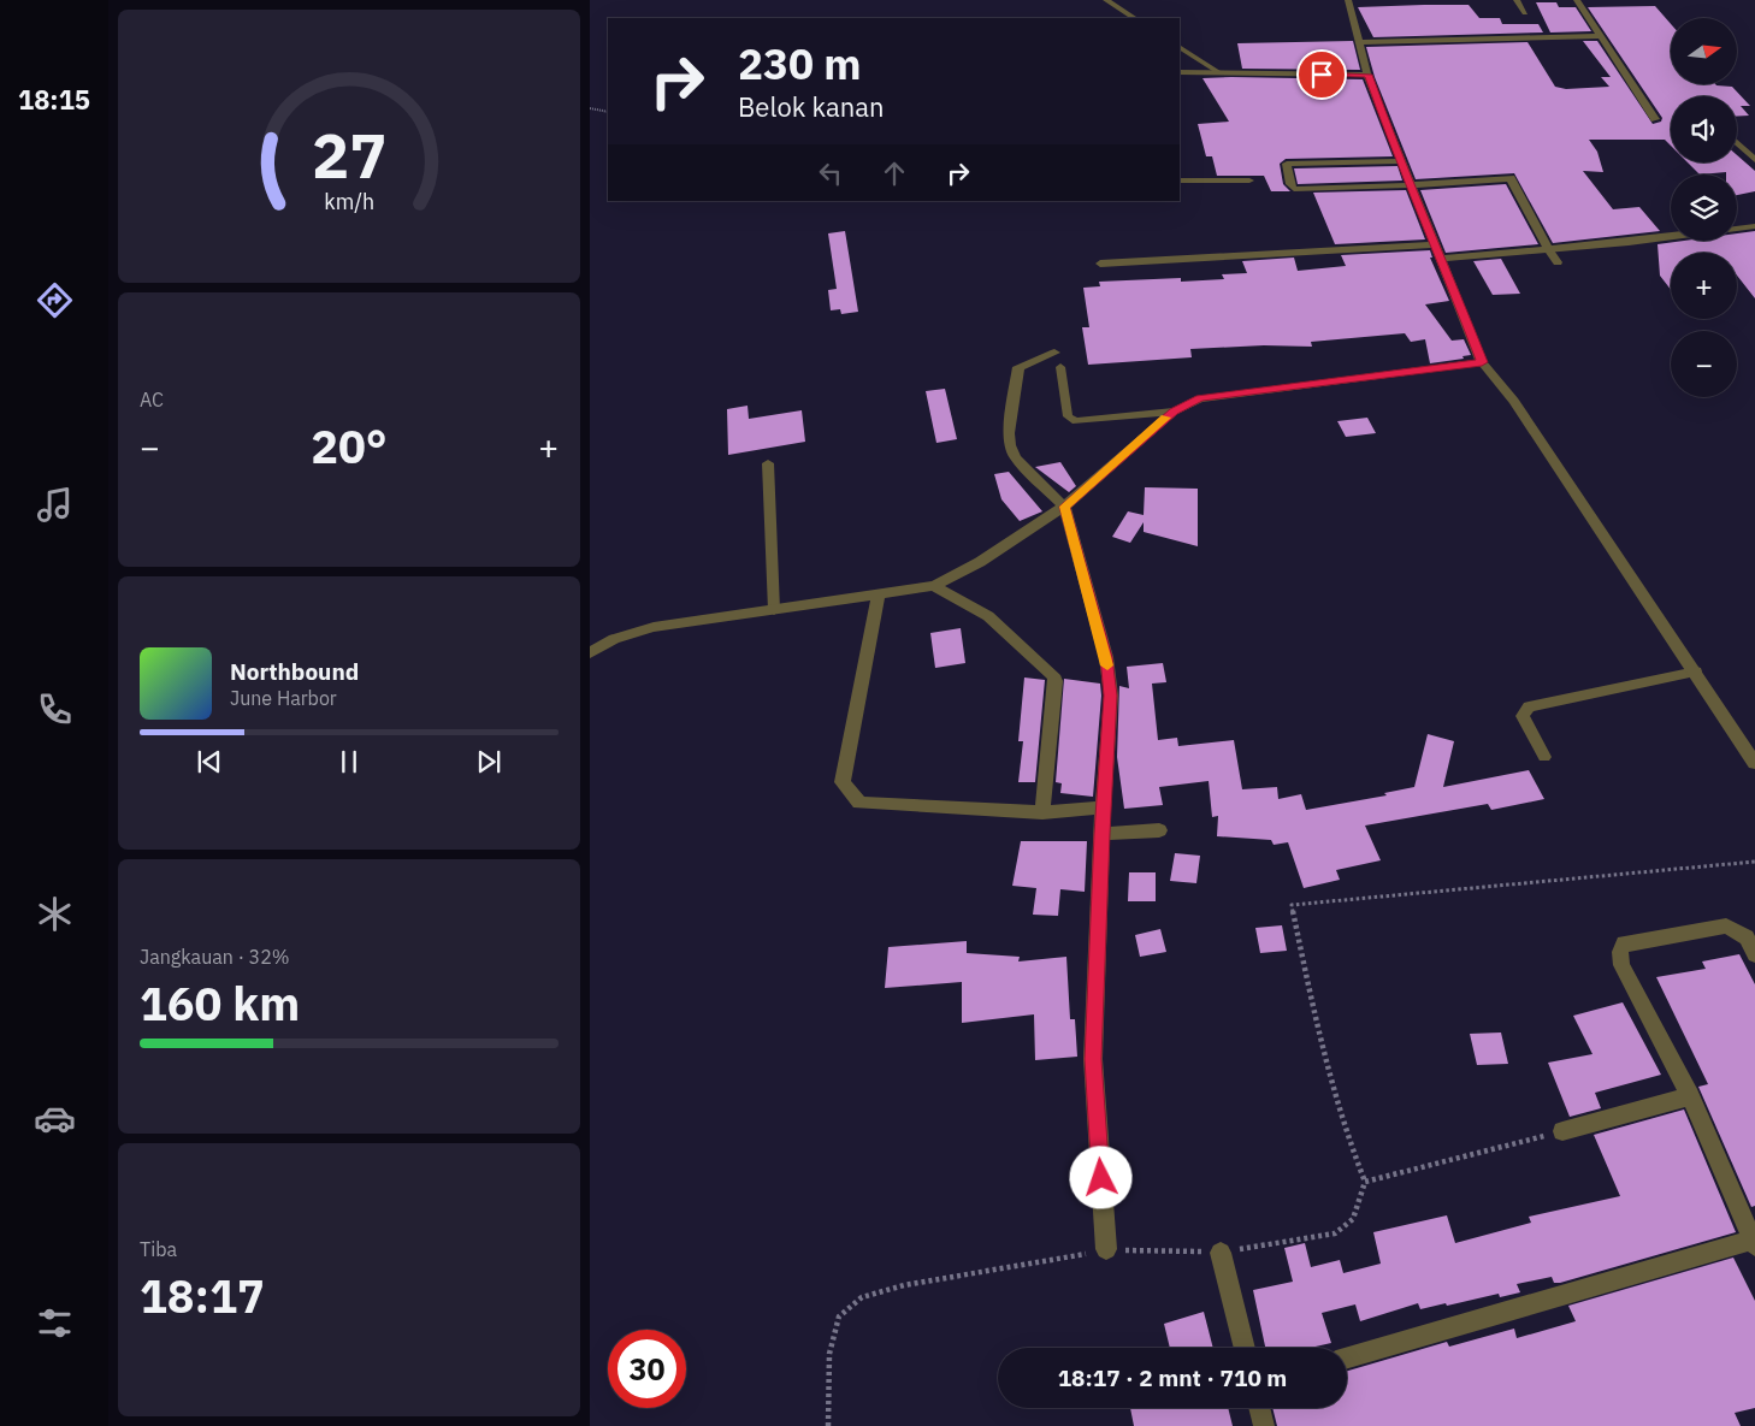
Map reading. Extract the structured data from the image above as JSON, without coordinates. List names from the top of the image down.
{
  "north": "right",
  "page": {
    "tabs": "18:15",
    "map_buttons": ["+", "−"],
    "turn": ["230 m", "Belok kanan"],
    "tile": [
      "AC",
      ["Jangkauan · 32%", "160 km"],
      ["Tiba", "18:17"]
    ],
    "heat": ["−", "20°", "+"],
    "song": ["Northbound", "June Harbor"],
    "limit": "30",
    "trip": "18:17 · 2 mnt · 710 m",
    "gauge": ["27", "km/h"]
  }
}
